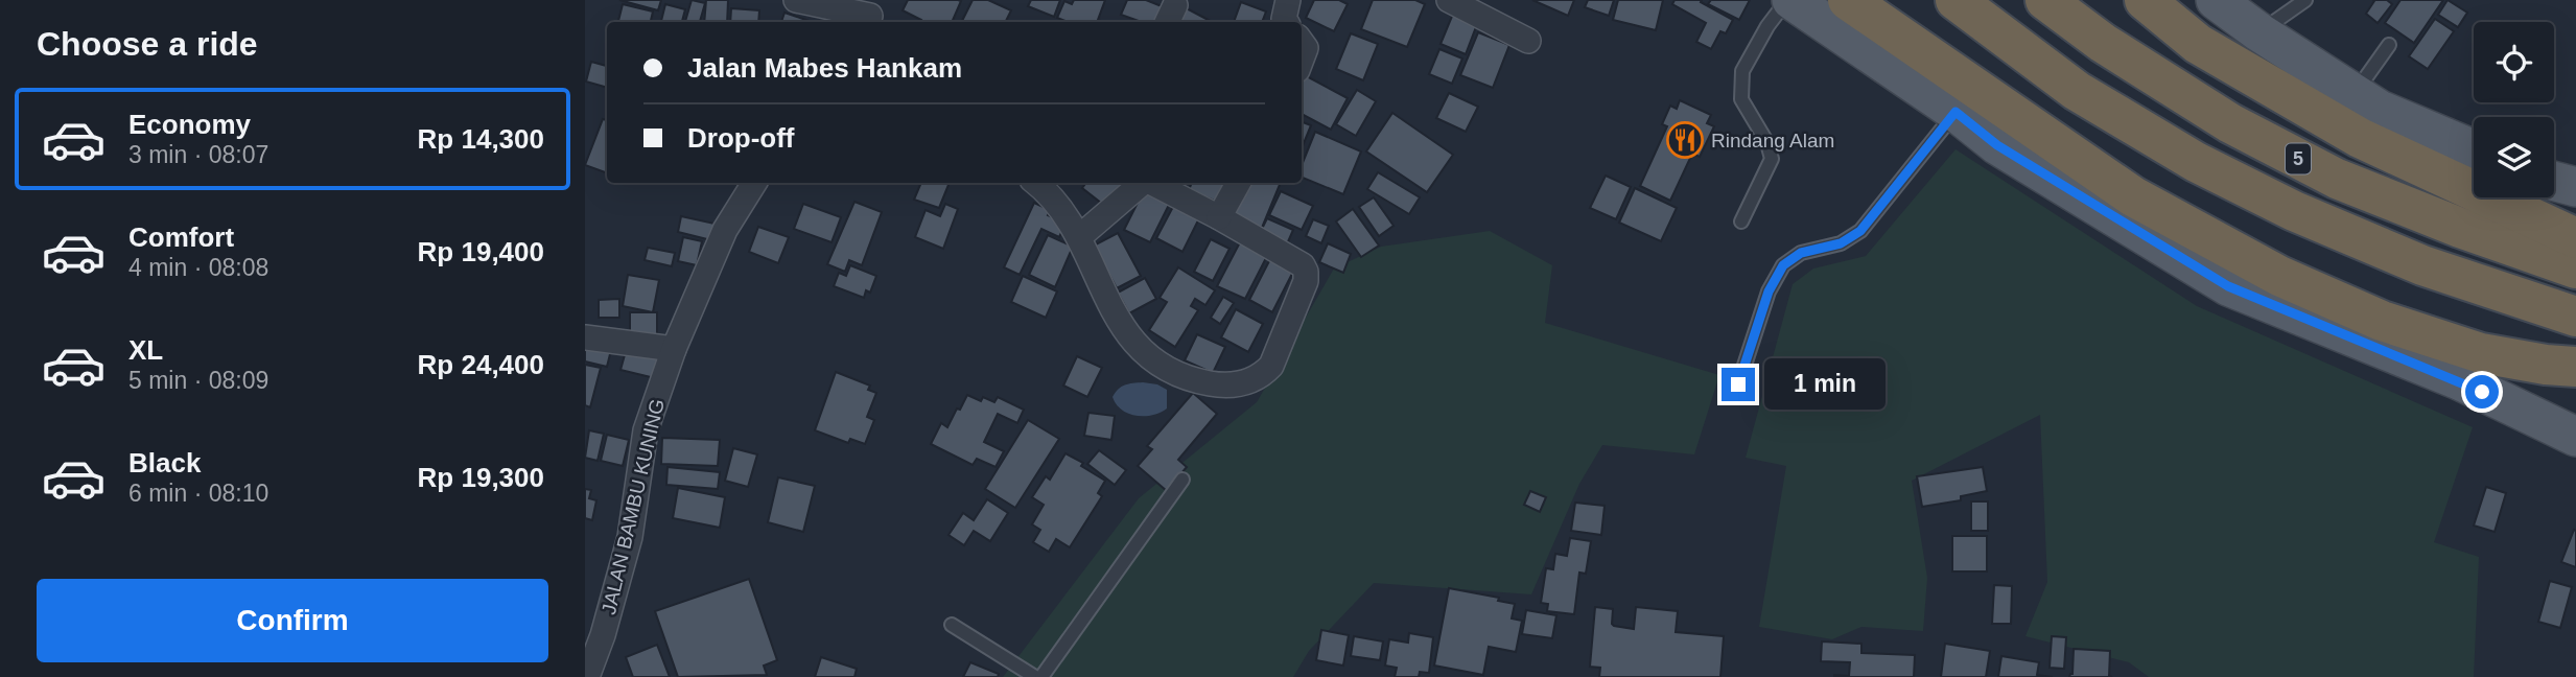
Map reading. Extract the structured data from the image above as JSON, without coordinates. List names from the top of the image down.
{
  "streets": {
    "highway": ["5"],
    "street": ["JALAN BAMBU KUNING"]
  },
  "places": {
    "restaurant": ["Rindang Alam"]
  },
  "page": {
    "heading": "Choose a ride",
    "banner": ["Jalan Mabes Hankam", "Drop-off"],
    "list": [
      {
        "name": "Economy",
        "note": "3 min · 08:07",
        "value": "Rp 14,300"
      },
      {
        "name": "Comfort",
        "note": "4 min · 08:08",
        "value": "Rp 19,400"
      },
      {
        "name": "XL",
        "note": "5 min · 08:09",
        "value": "Rp 24,400"
      },
      {
        "name": "Black",
        "note": "6 min · 08:10",
        "value": "Rp 19,300"
      }
    ],
    "bubble": "1 min",
    "buttons": "Confirm"
  }
}
